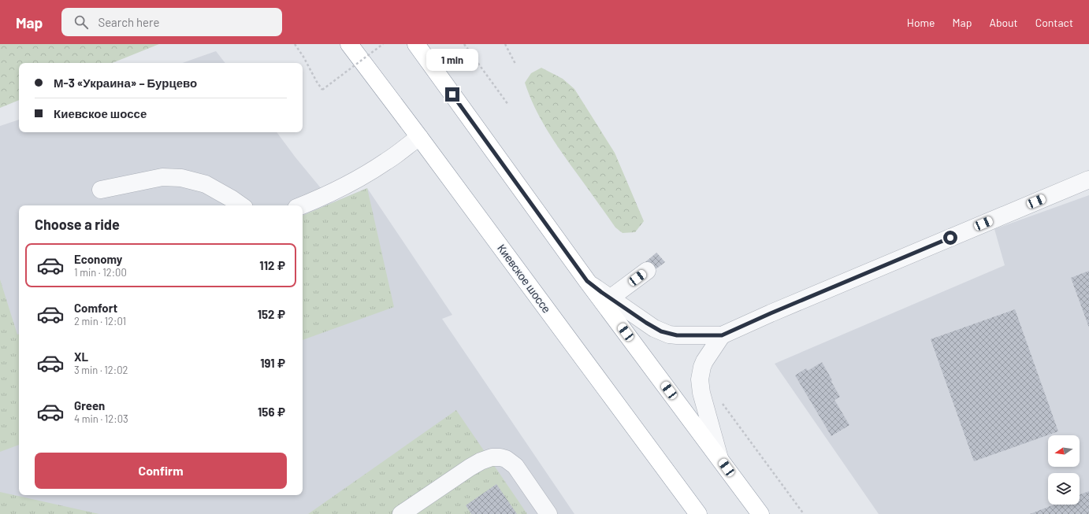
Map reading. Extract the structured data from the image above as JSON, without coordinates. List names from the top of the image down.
{
  "streets": {
    "highway": ["Киевское шоссе"]
  },
  "north": "left",
  "page": {
    "header": "Map",
    "search": "Search here",
    "nav": [
      "Home",
      "Map",
      "About",
      "Contact"
    ],
    "bubble": "1 min",
    "banner": ["М-3 «Украина» – Бурцево", "Киевское шоссе"],
    "heading": "Choose a ride",
    "list": [
      {
        "name": "Economy",
        "note": "1 min · 12:00",
        "value": "112 ₽"
      },
      {
        "name": "Comfort",
        "note": "2 min · 12:01",
        "value": "152 ₽"
      },
      {
        "name": "XL",
        "note": "3 min · 12:02",
        "value": "191 ₽"
      },
      {
        "name": "Green",
        "note": "4 min · 12:03",
        "value": "156 ₽"
      }
    ],
    "buttons": "Confirm"
  }
}
